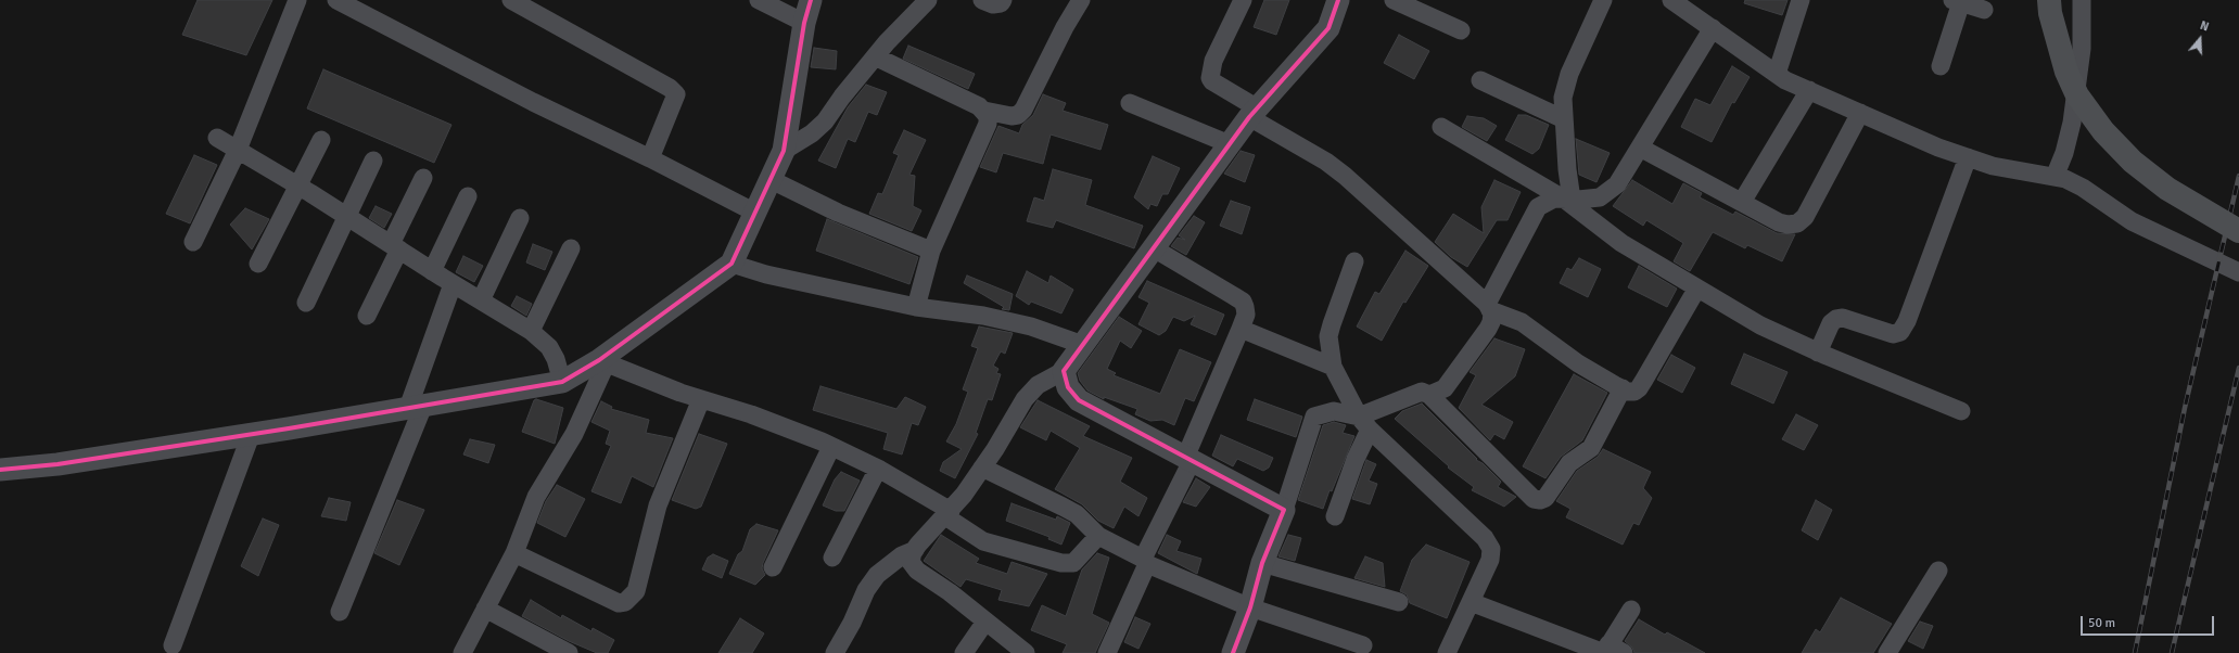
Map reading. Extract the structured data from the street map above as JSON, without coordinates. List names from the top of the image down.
{
  "scale_bar": "50 m",
  "north": "top"
}
